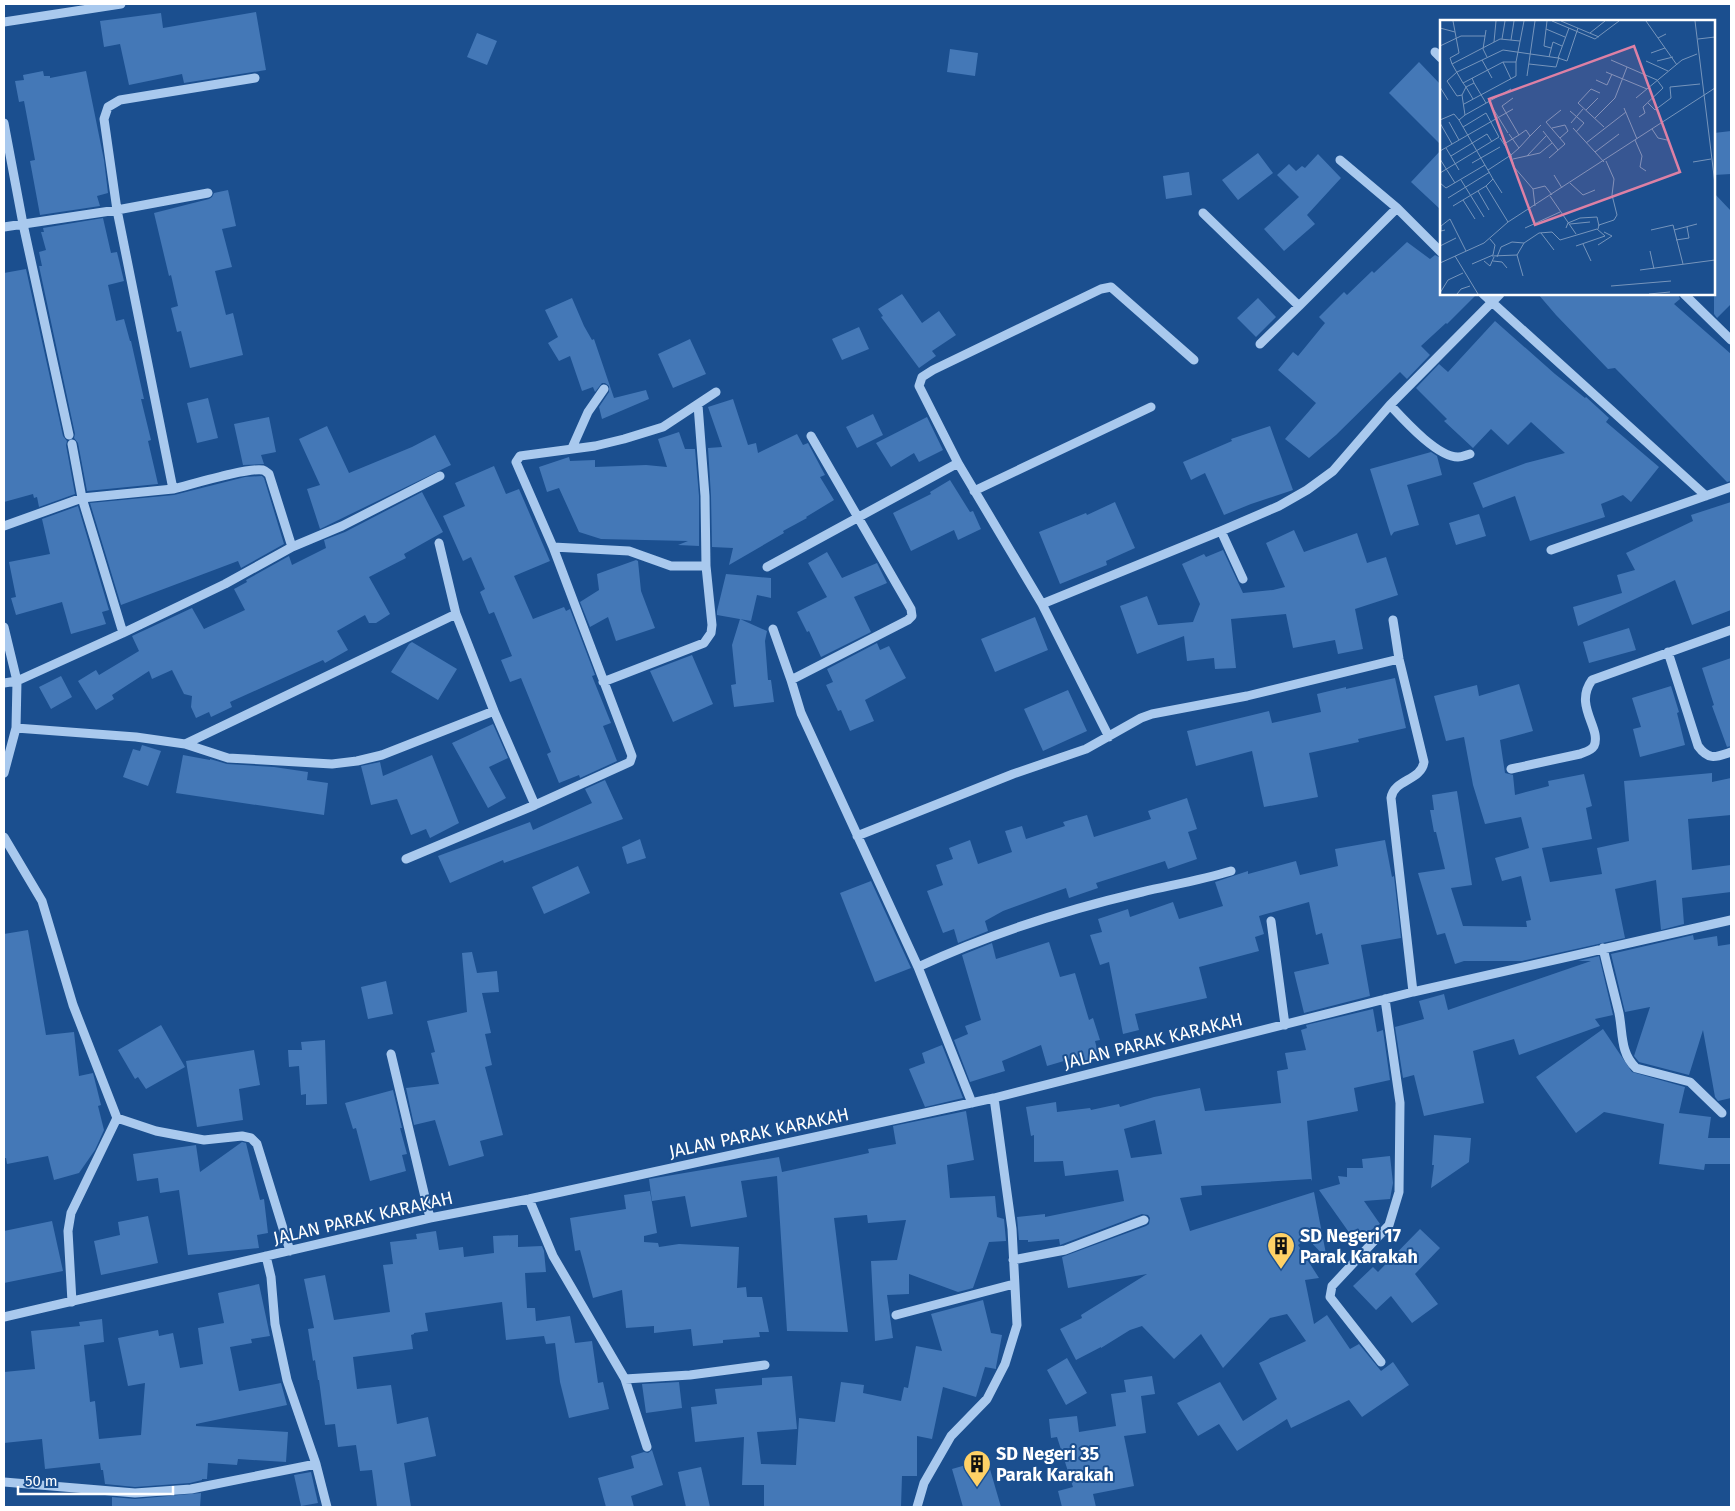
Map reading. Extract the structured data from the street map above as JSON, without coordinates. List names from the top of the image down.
{
  "streets": {
    "street": ["JALAN PARAK KARAKAH"]
  },
  "places": {
    "building": ["SD Negeri 17 Parak Karakah", "SD Negeri 35 Parak Karakah"]
  },
  "scale_bar": "50 m"
}
